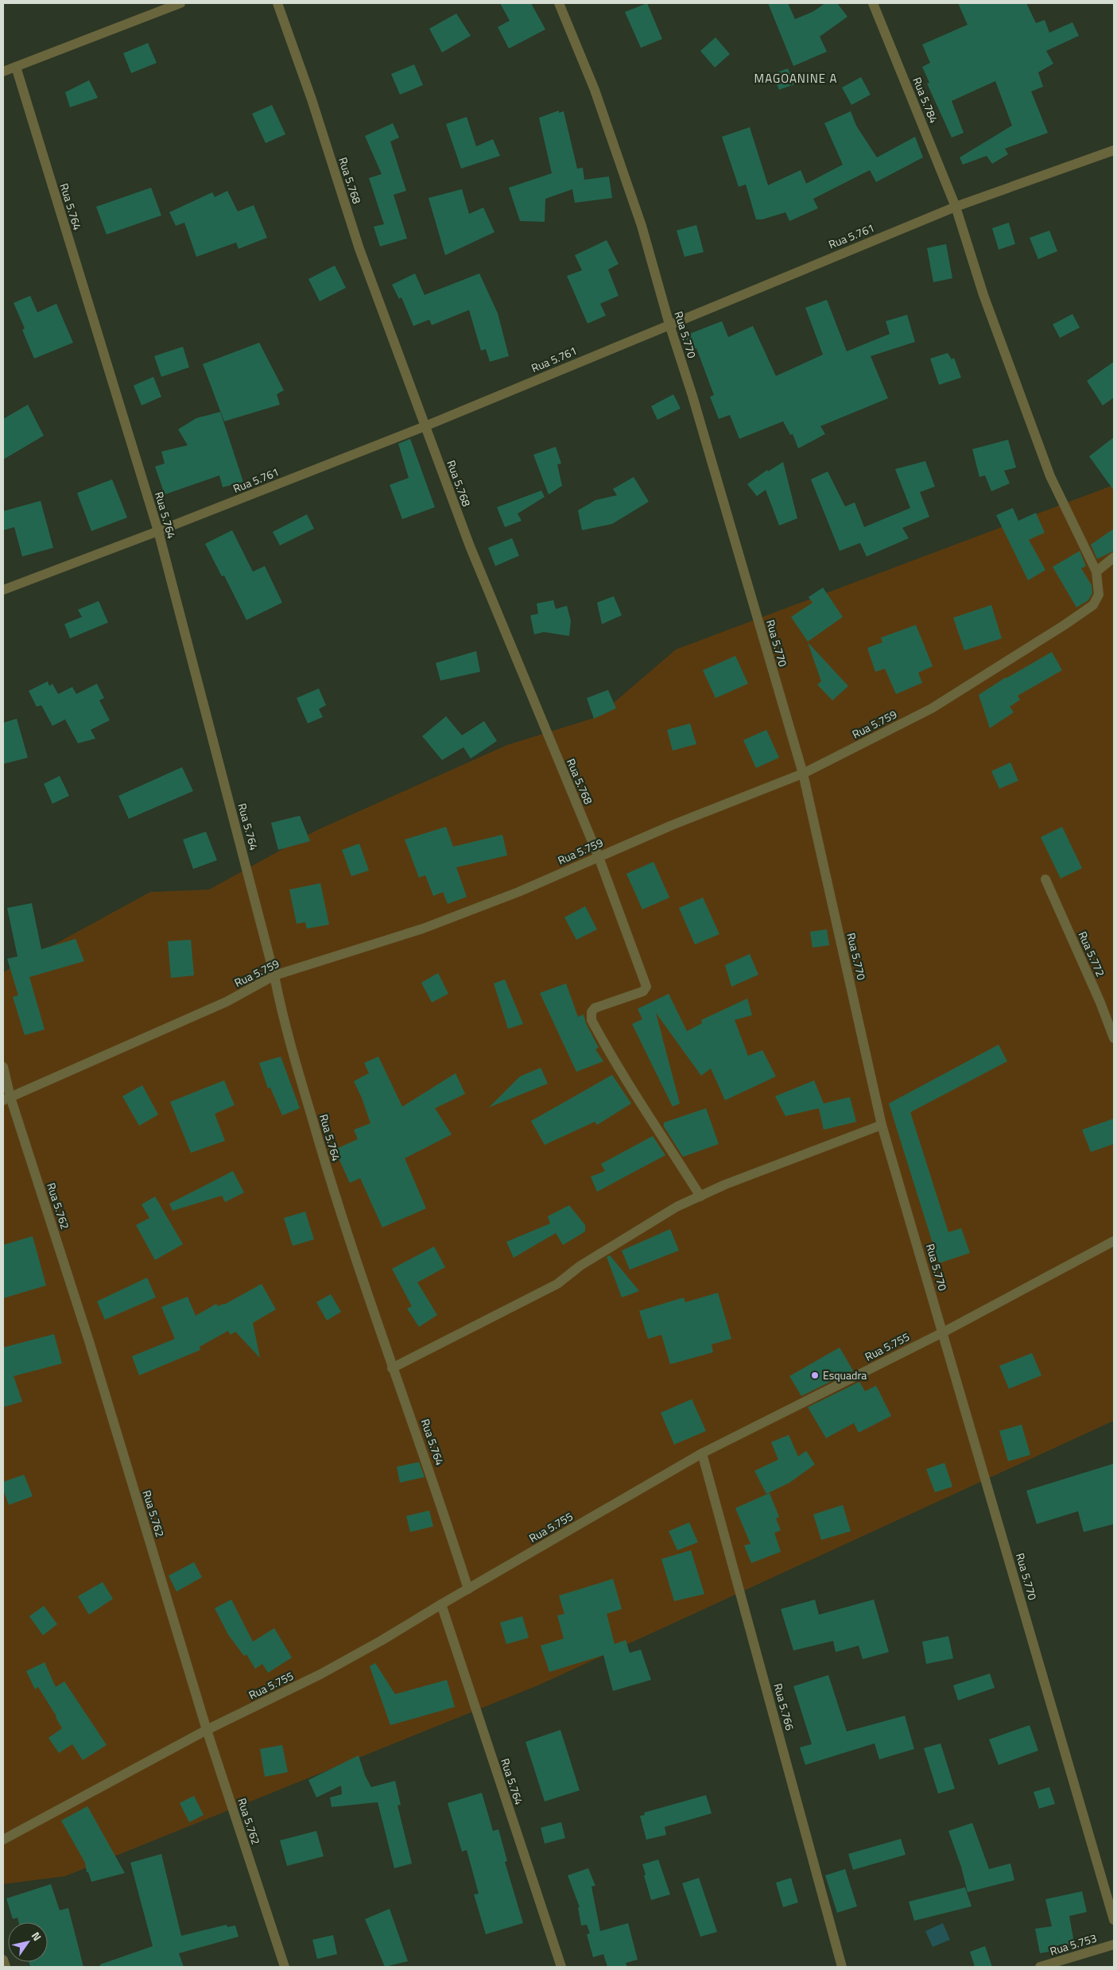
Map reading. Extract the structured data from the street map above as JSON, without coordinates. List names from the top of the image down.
{
  "streets": {
    "street": [
      "Rua 5.784",
      "Rua 5.768",
      "Rua 5.764",
      "Rua 5.761",
      "Rua 5.770",
      "Rua 5.759",
      "Rua 5.772",
      "Rua 5.762",
      "Rua 5.755",
      "Rua 5.766",
      "Rua 5.753"
    ]
  },
  "crossings": [
    ["Rua 5.784", "Rua 5.761"],
    ["Rua 5.784", "Rua 5.759"],
    ["Rua 5.768", "Rua 5.761"],
    ["Rua 5.768", "Rua 5.759"],
    ["Rua 5.764", "Rua 5.761"],
    ["Rua 5.764", "Rua 5.759"],
    ["Rua 5.764", "Rua 5.755"],
    ["Rua 5.761", "Rua 5.770"],
    ["Rua 5.770", "Rua 5.759"],
    ["Rua 5.770", "Rua 5.755"],
    ["Rua 5.759", "Rua 5.762"],
    ["Rua 5.762", "Rua 5.755"],
    ["Rua 5.755", "Rua 5.766"]
  ],
  "districts": ["MAGOANINE A"],
  "places": ["Esquadra"],
  "north": "top right"
}
